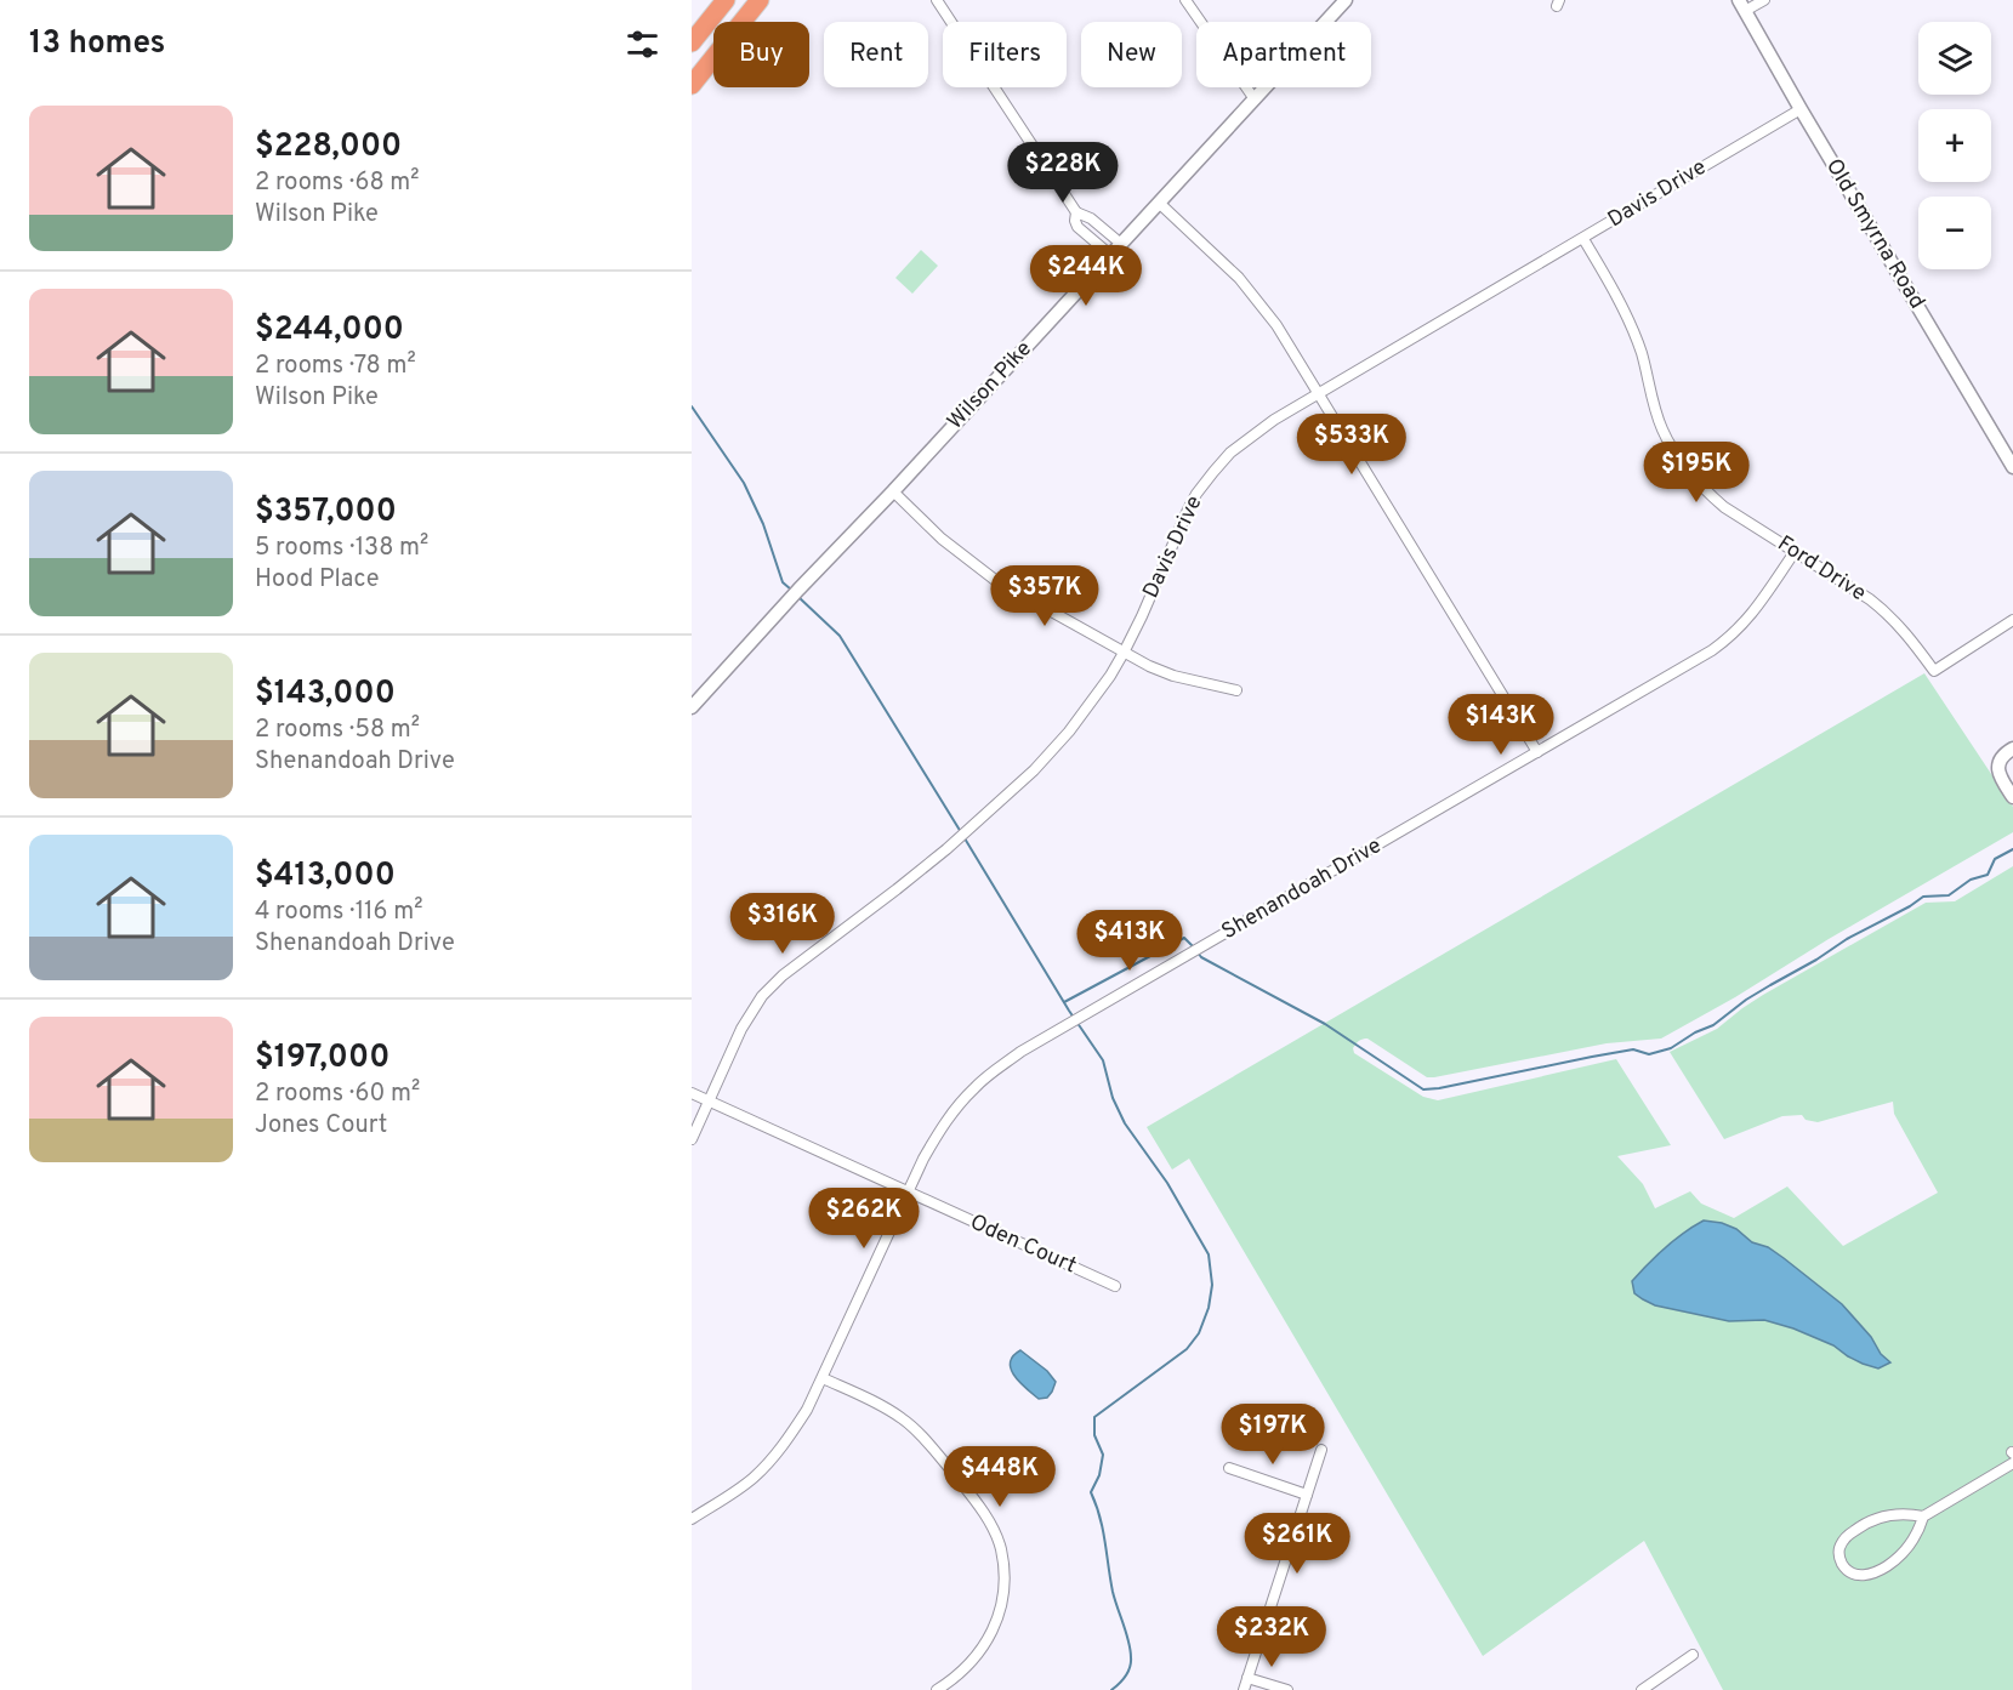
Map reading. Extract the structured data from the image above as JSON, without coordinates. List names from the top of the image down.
{
  "streets": {
    "main road": ["Old Smyrna Road", "Wilson Pike"],
    "street": [
      "Davis Drive",
      "Ford Drive",
      "Shenandoah Drive",
      "Oden Court"
    ]
  },
  "crossings": [
    ["Davis Drive", "Old Smyrna Road"],
    ["Davis Drive", "Ford Drive"],
    ["Davis Drive", "Oden Court"],
    ["Ford Drive", "Shenandoah Drive"],
    ["Shenandoah Drive", "Oden Court"]
  ],
  "page": {
    "heading": "13 homes",
    "map_buttons": ["+", "−"],
    "chip": [
      "Buy",
      "Rent",
      "Filters",
      "New",
      "Apartment"
    ],
    "list": [
      {
        "name": "$228,000",
        "note": "2 rooms · 68 m² · Wilson Pike"
      },
      {
        "name": "$244,000",
        "note": "2 rooms · 78 m² · Wilson Pike"
      },
      {
        "name": "$357,000",
        "note": "5 rooms · 138 m² · Hood Place"
      },
      {
        "name": "$143,000",
        "note": "2 rooms · 58 m² · Shenandoah Drive"
      },
      {
        "name": "$413,000",
        "note": "4 rooms · 116 m² · Shenandoah Drive"
      },
      {
        "name": "$197,000",
        "note": "2 rooms · 60 m² · Jones Court"
      }
    ],
    "price": [
      "$228K",
      "$244K",
      "$533K",
      "$195K",
      "$357K",
      "$143K",
      "$316K",
      "$413K",
      "$262K",
      "$197K",
      "$448K",
      "$261K",
      "$232K"
    ]
  }
}
